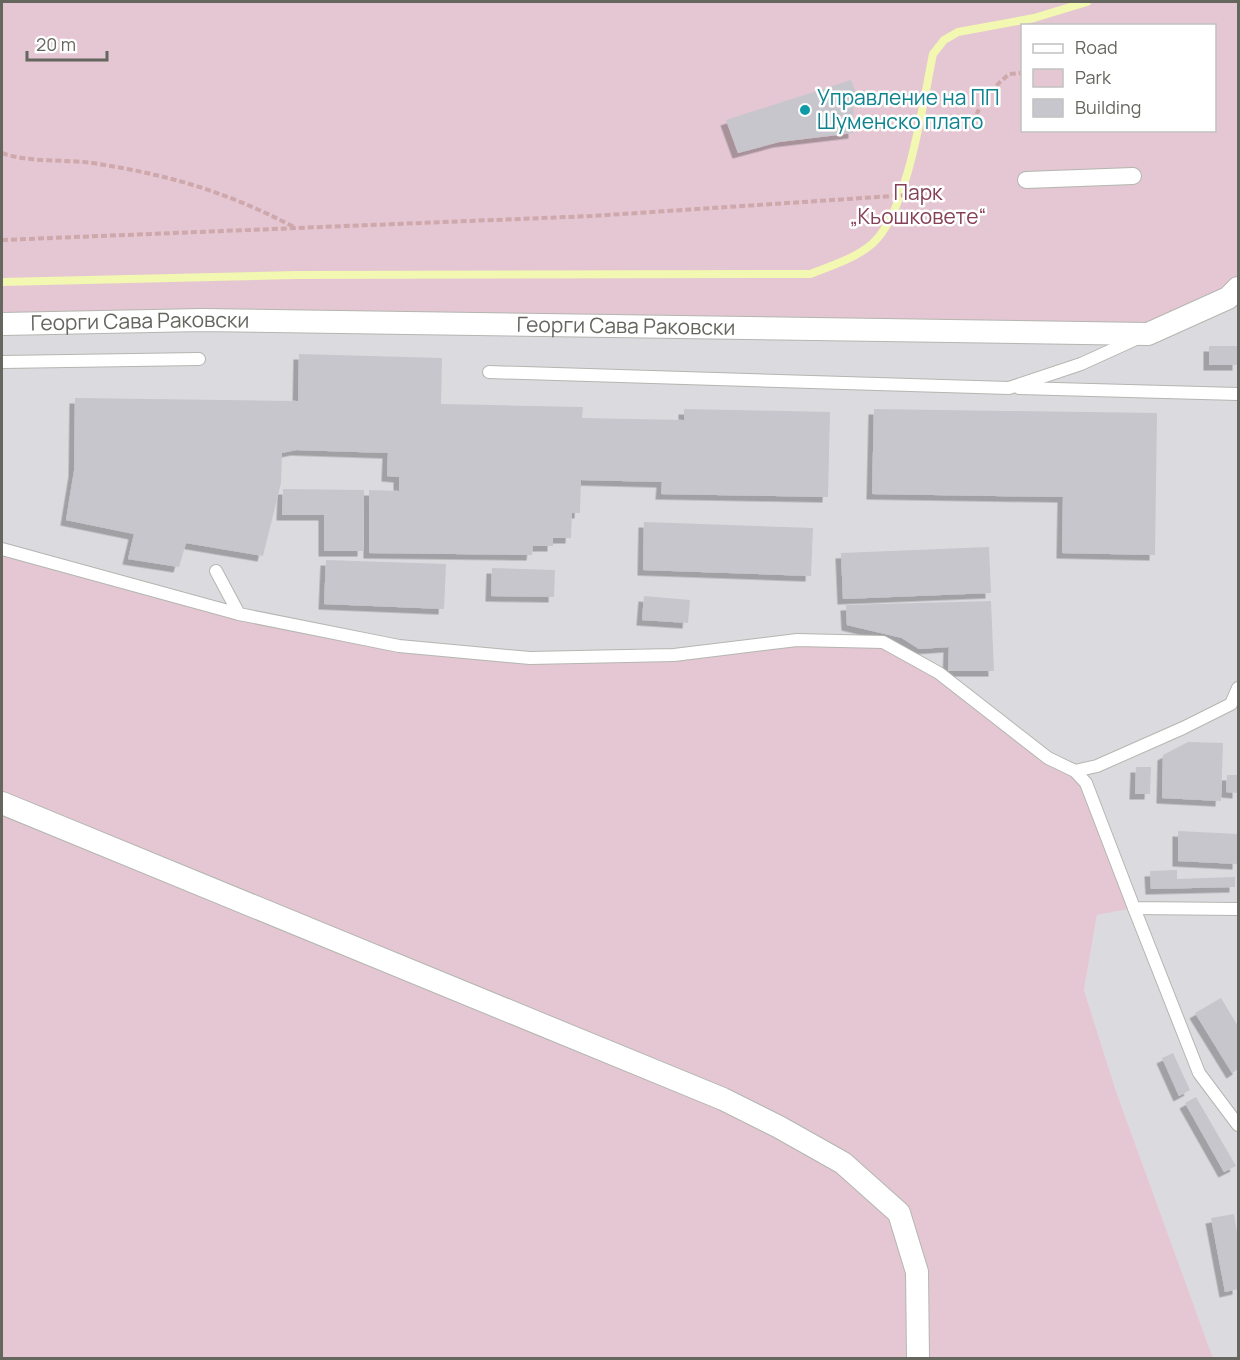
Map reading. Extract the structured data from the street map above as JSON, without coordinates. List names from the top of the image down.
{
  "streets": {
    "street": ["Георги Сава Раковски"]
  },
  "parks": ["Парк „Кьошковете“"],
  "places": ["Управление на ПП Шуменско плато"],
  "legend": ["Road", "Park", "Building"],
  "scale_bar": "20 m"
}
